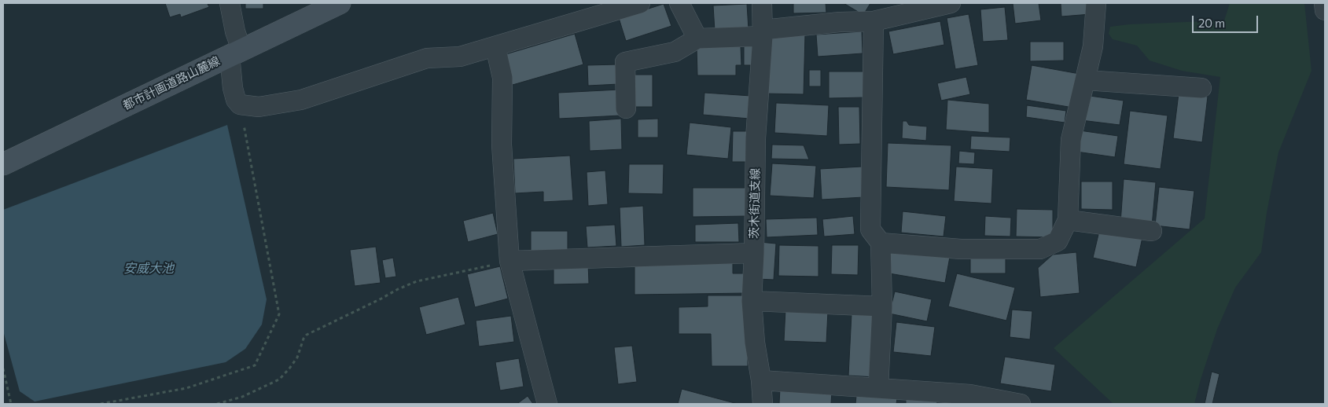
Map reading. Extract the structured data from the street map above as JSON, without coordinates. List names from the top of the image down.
{
  "streets": {
    "street": ["都市計画道路山麓線", "茨木街道支線"]
  },
  "water": ["安威大池"],
  "scale_bar": "20 m"
}
